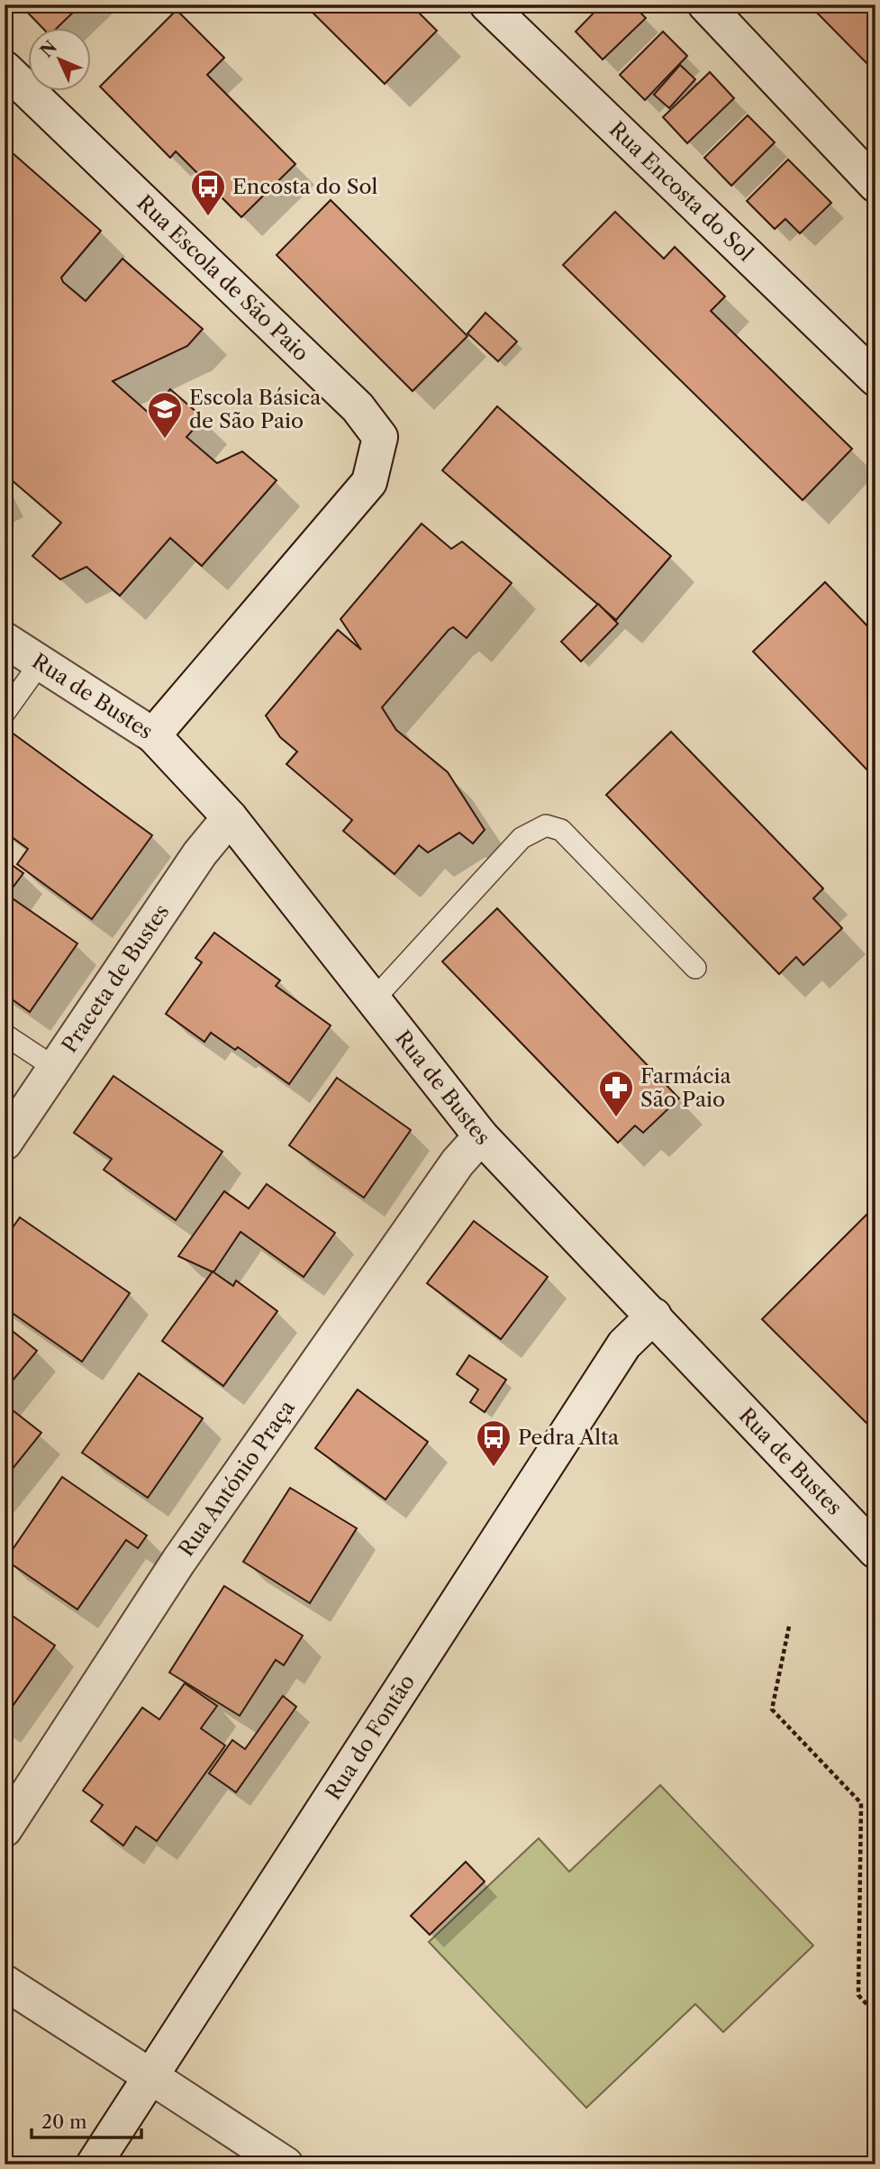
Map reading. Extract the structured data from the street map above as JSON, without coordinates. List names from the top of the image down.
{
  "streets": {
    "main road": [
      "Rua Encosta do Sol",
      "Rua Escola de São Paio",
      "Rua de Bustes",
      "Praceta de Bustes",
      "Rua António Praça",
      "Rua do Fontão"
    ]
  },
  "crossings": [
    ["Rua Escola de São Paio", "Rua de Bustes"],
    ["Rua de Bustes", "Praceta de Bustes"],
    ["Rua de Bustes", "Rua António Praça"],
    ["Rua de Bustes", "Rua do Fontão"]
  ],
  "places": {
    "bus stop": ["Encosta do Sol", "Pedra Alta"],
    "school or university": ["Escola Básica de São Paio"],
    "pharmacy": ["Farmácia São Paio"]
  },
  "scale_bar": "20 m",
  "north": "top left"
}
